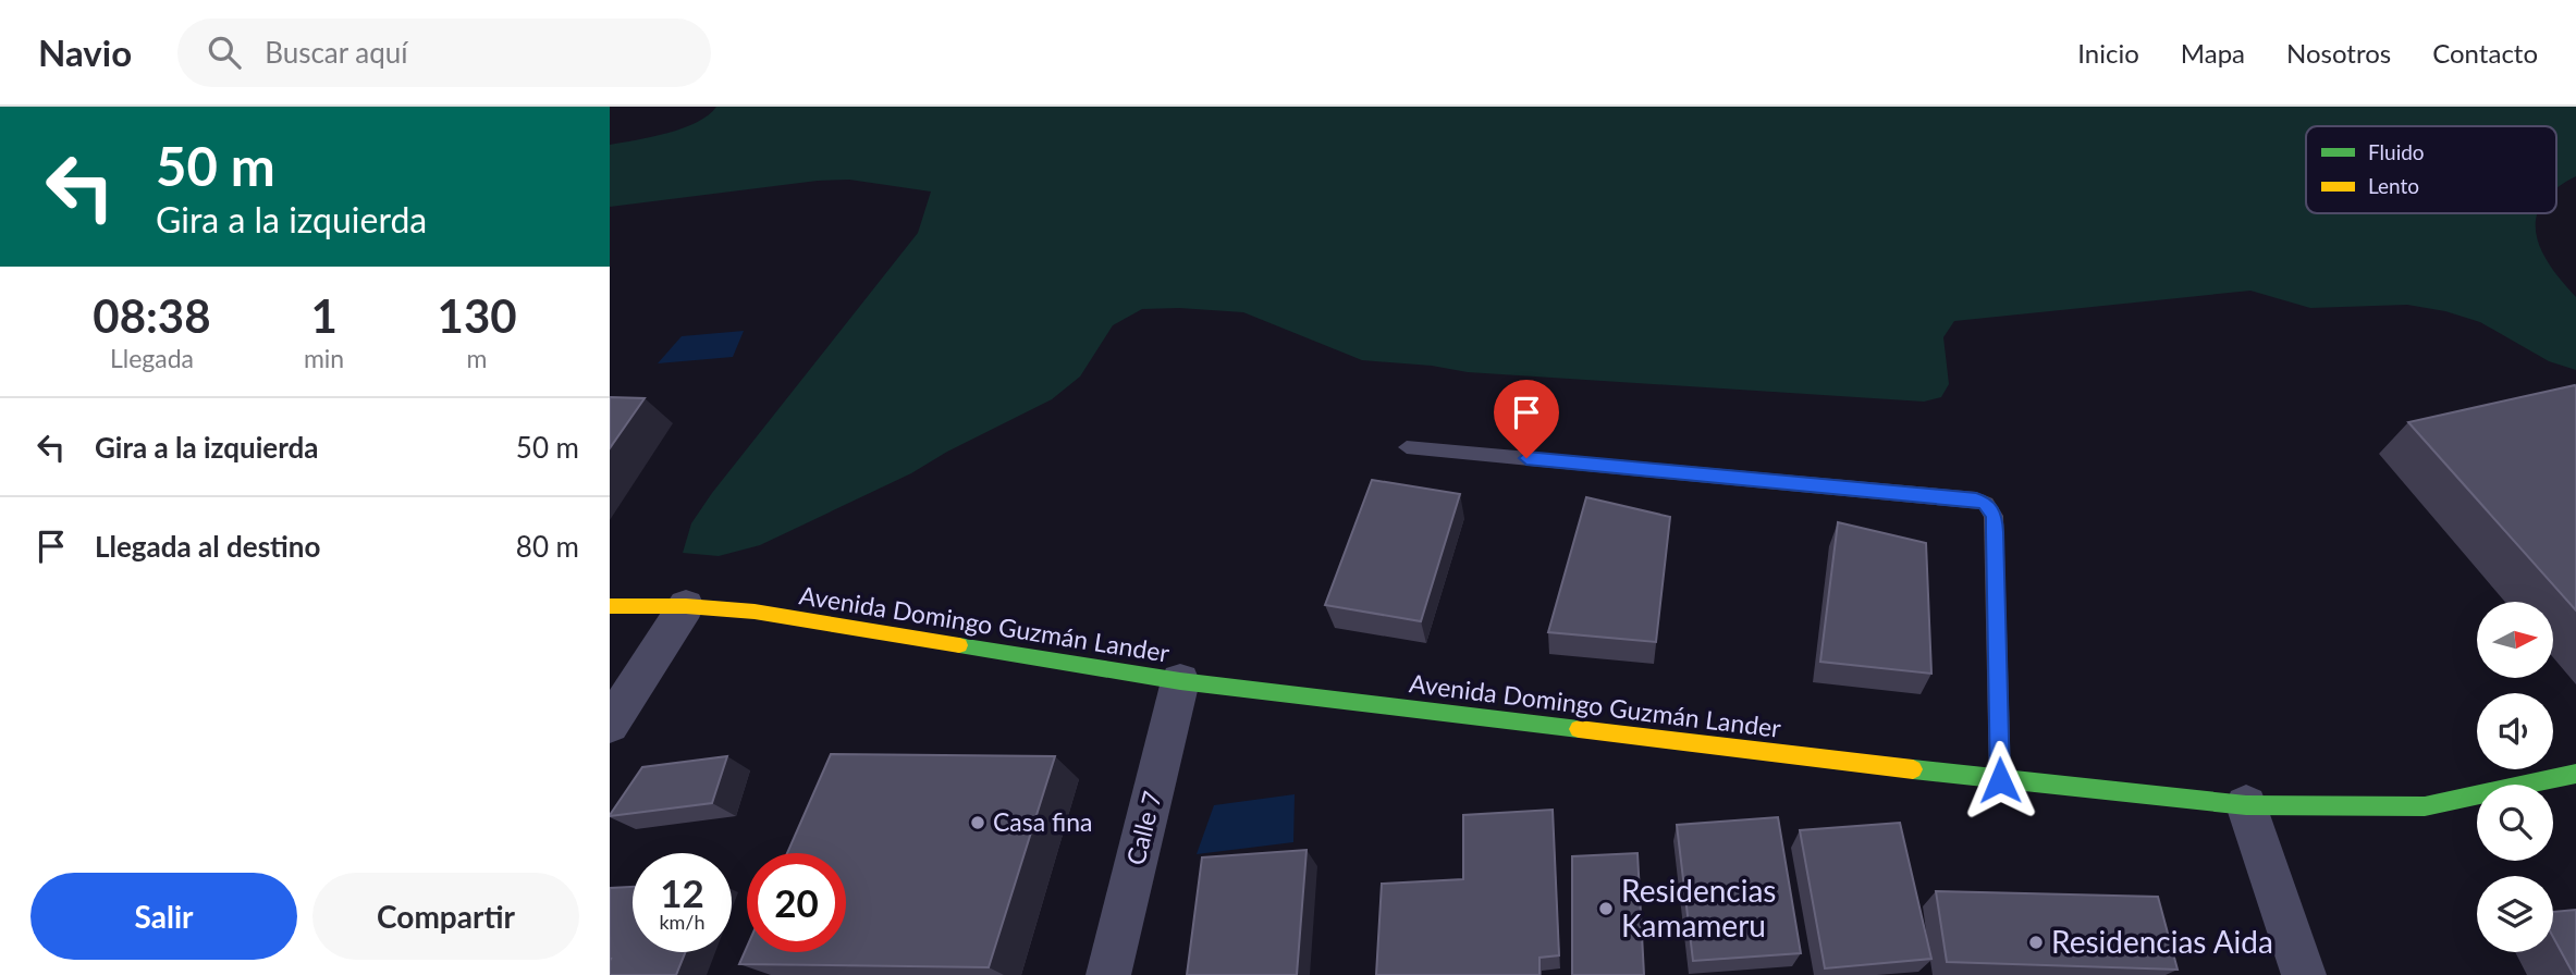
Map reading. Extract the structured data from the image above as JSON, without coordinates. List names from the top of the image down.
{
  "streets": {
    "street": ["Avenida Domingo Guzmán Lander", "Calle 7"]
  },
  "crossings": [
    ["Avenida Domingo Guzmán Lander", "Calle 7"]
  ],
  "places": ["Casa fina", "Residencias Kamameru", "Residencias Aida"],
  "legend": ["Fluido", "Lento"],
  "north": "right",
  "page": {
    "header": "Navio",
    "search": "Buscar aquí",
    "nav": [
      "Inicio",
      "Mapa",
      "Nosotros",
      "Contacto"
    ],
    "turn": ["50 m", "Gira a la izquierda"],
    "eta": [
      "08:38",
      "Llegada",
      "1",
      "min",
      "130",
      "m"
    ],
    "list": [
      {
        "name": "Gira a la izquierda",
        "value": "50 m"
      },
      {
        "name": "Llegada al destino",
        "value": "80 m"
      }
    ],
    "speed": "12 km/h",
    "limit": "20",
    "buttons": ["Salir", "Compartir"]
  }
}
